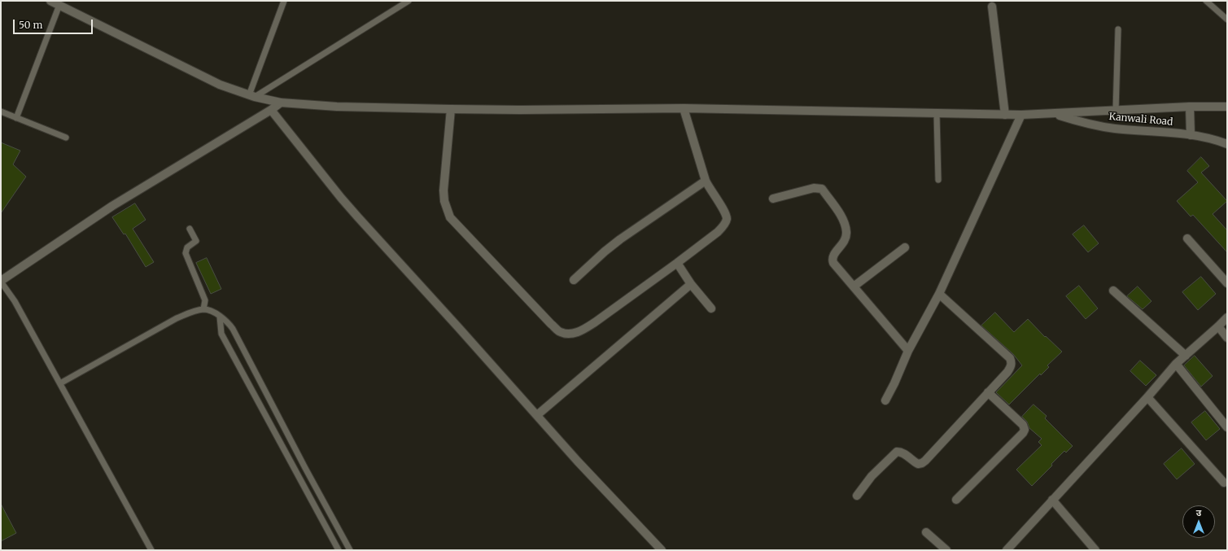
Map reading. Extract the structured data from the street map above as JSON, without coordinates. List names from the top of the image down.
{
  "streets": {
    "street": ["Kanwali Road"]
  },
  "scale_bar": "50 m",
  "north": "top"
}
